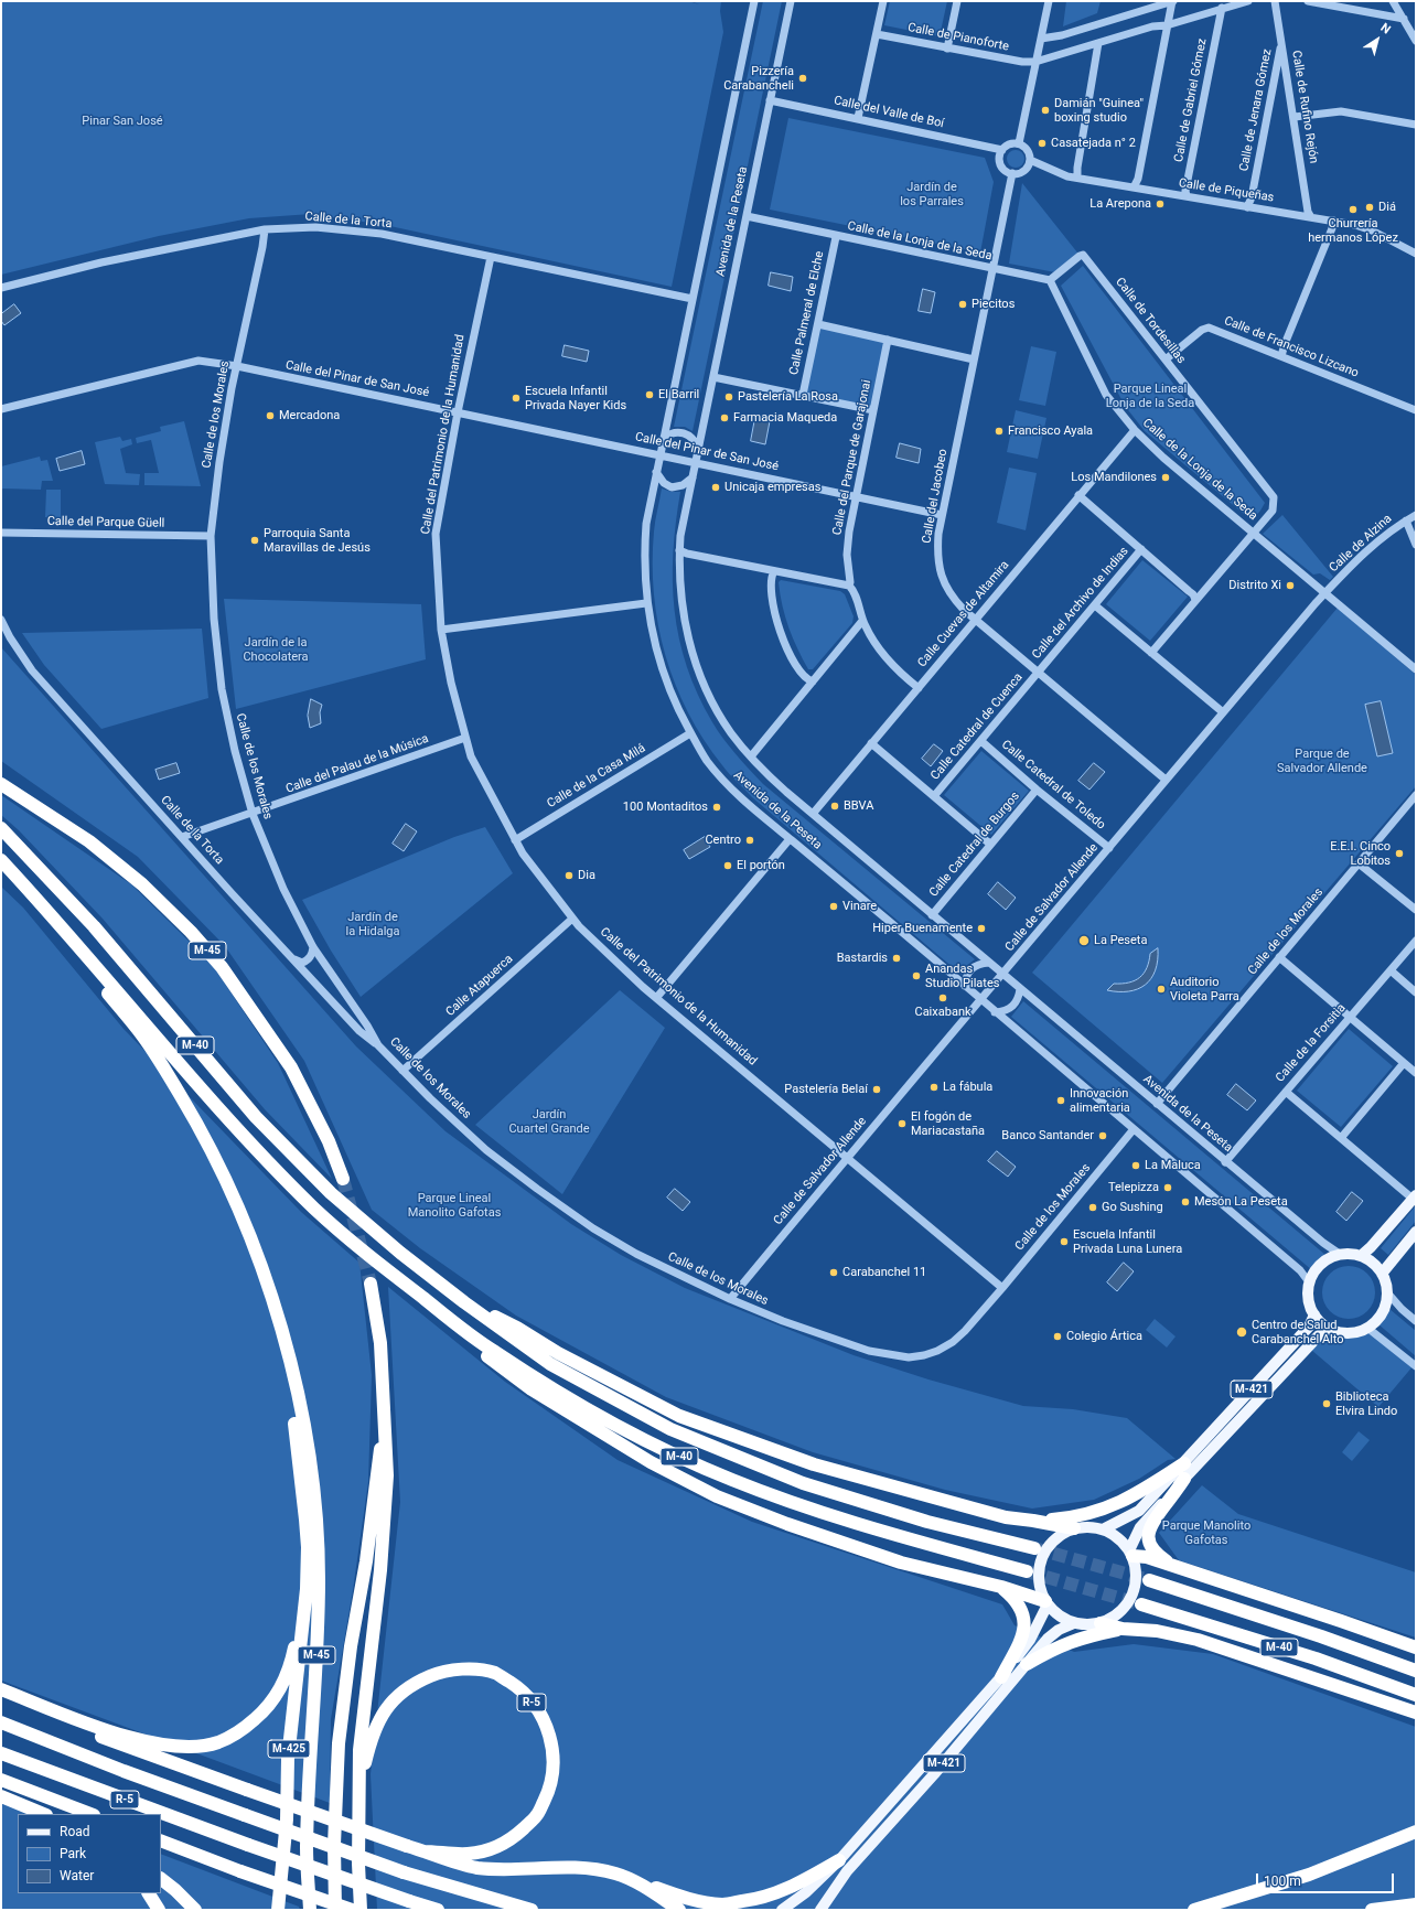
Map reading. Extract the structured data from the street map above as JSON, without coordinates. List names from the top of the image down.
{
  "streets": {
    "highway": [
      "M-45",
      "M-40",
      "R-5",
      "M-425"
    ],
    "main road": ["M-421"],
    "street": [
      "Calle de Pianoforte",
      "Calle de Gabriel Gómez",
      "Calle de Rufino Rejón",
      "Calle de Jenara Gómez",
      "Calle del Valle de Boí",
      "Calle de Piqueñas",
      "Calle de la Torta",
      "Avenida de la Peseta",
      "Calle de la Lonja de la Seda",
      "Calle Palmeral de Elche",
      "Calle de Tordesillas",
      "Calle de Francisco Lizcano",
      "Calle del Pinar de San José",
      "Calle de los Morales",
      "Calle del Patrimonio de la Humanidad",
      "Calle del Parque de Garajonai",
      "Calle del Jacobeo",
      "Calle del Parque Güell",
      "Calle de Alzina",
      "Calle del Archivo de Indias",
      "Calle Cuevas de Altamira",
      "Calle Catedral de Cuenca",
      "Calle del Palau de la Música",
      "Calle de la Casa Milá",
      "Calle Catedral de Toledo",
      "Calle Catedral de Burgos",
      "Calle de Salvador Allende",
      "Calle Atapuerca",
      "Calle de la Forsitia"
    ]
  },
  "crossings": [
    ["Calle de Gabriel Gómez", "Calle de Piqueñas"],
    ["Calle de Rufino Rejón", "Calle de Jenara Gómez"],
    ["Calle de Rufino Rejón", "Calle de Piqueñas"],
    ["Calle de Jenara Gómez", "Calle de Piqueñas"],
    ["Calle del Valle de Boí", "Calle de Piqueñas"],
    ["Calle del Valle de Boí", "Avenida de la Peseta"],
    ["Calle del Valle de Boí", "Calle del Jacobeo"],
    ["Calle de Piqueñas", "Calle del Jacobeo"],
    ["Calle de la Torta", "Avenida de la Peseta"],
    ["Calle de la Torta", "Calle de los Morales"],
    ["Calle de la Torta", "Calle del Patrimonio de la Humanidad"],
    ["Calle de la Torta", "Calle del Palau de la Música"],
    ["Avenida de la Peseta", "Calle de la Lonja de la Seda"],
    ["Avenida de la Peseta", "Calle del Pinar de San José"],
    ["Avenida de la Peseta", "Calle de los Morales"],
    ["Avenida de la Peseta", "Calle Cuevas de Altamira"],
    ["Avenida de la Peseta", "Calle de la Casa Milá"],
    ["Avenida de la Peseta", "Calle Catedral de Burgos"],
    ["Avenida de la Peseta", "Calle de Salvador Allende"],
    ["Avenida de la Peseta", "Calle de la Forsitia"],
    ["Avenida de la Peseta", "M-421"],
    ["Calle de la Lonja de la Seda", "Calle Palmeral de Elche"],
    ["Calle de la Lonja de la Seda", "Calle de Tordesillas"],
    ["Calle de la Lonja de la Seda", "Calle del Jacobeo"],
    ["Calle de la Lonja de la Seda", "Calle de Alzina"],
    ["Calle de la Lonja de la Seda", "Calle Cuevas de Altamira"],
    ["Calle de la Lonja de la Seda", "Calle de Salvador Allende"],
    ["Calle de Tordesillas", "Calle de Francisco Lizcano"],
    ["Calle del Pinar de San José", "Calle de los Morales"],
    ["Calle del Pinar de San José", "Calle del Patrimonio de la Humanidad"],
    ["Calle del Pinar de San José", "Calle del Parque de Garajonai"],
    ["Calle del Pinar de San José", "Calle del Jacobeo"],
    ["Calle de los Morales", "Calle del Patrimonio de la Humanidad"],
    ["Calle de los Morales", "Calle del Parque Güell"],
    ["Calle de los Morales", "Calle del Palau de la Música"],
    ["Calle de los Morales", "Calle de Salvador Allende"],
    ["Calle de los Morales", "Calle Atapuerca"],
    ["Calle del Patrimonio de la Humanidad", "Calle del Palau de la Música"],
    ["Calle del Patrimonio de la Humanidad", "Calle de la Casa Milá"],
    ["Calle del Patrimonio de la Humanidad", "Calle de Salvador Allende"],
    ["Calle del Patrimonio de la Humanidad", "Calle Atapuerca"],
    ["Calle del Parque de Garajonai", "Calle Cuevas de Altamira"],
    ["Calle del Jacobeo", "Calle del Archivo de Indias"],
    ["Calle del Jacobeo", "Calle Cuevas de Altamira"],
    ["Calle del Jacobeo", "Calle Catedral de Cuenca"],
    ["Calle del Jacobeo", "Calle de Salvador Allende"],
    ["Calle de Alzina", "Calle de Salvador Allende"],
    ["Calle del Archivo de Indias", "Calle Catedral de Cuenca"],
    ["Calle Catedral de Cuenca", "Calle Catedral de Toledo"],
    ["Calle Catedral de Toledo", "Calle Catedral de Burgos"],
    ["Calle Catedral de Toledo", "Calle de Salvador Allende"],
    ["M-45", "M-40"],
    ["M-45", "R-5"],
    ["M-421", "R-5"]
  ],
  "parks": [
    "Pinar San José",
    "Jardín de los Parrales",
    "Parque Lineal Lonja de la Seda",
    "Jardín de la Chocolatera",
    "Parque de Salvador Allende",
    "Jardín de la Hidalga",
    "Jardín Cuartel Grande",
    "Parque Lineal Manolito Gafotas",
    "Parque Manolito Gafotas"
  ],
  "places": [
    "Pizzería Carabancheli",
    "Damián \"Guinea\" boxing studio",
    "Casatejada n° 2",
    "La Arepona",
    "Diá",
    "Churrería hermanos López",
    "Piecitos",
    "El Barril",
    "Pastelería La Rosa",
    "Escuela Infantil Privada Nayer Kids",
    "Mercadona",
    "Farmacia Maqueda",
    "Francisco Ayala",
    "Los Mandilones",
    "Unicaja empresas",
    "Parroquia Santa Maravillas de Jesús",
    "Distrito Xi",
    "BBVA",
    "100 Montaditos",
    "Centro",
    "E.E.I. Cinco Lobitos",
    "El portón",
    "Dia",
    "Vinare",
    "Hiper Buenamente",
    "La Peseta",
    "Bastardis",
    "Anandas Studio Pilates",
    "Auditorio Violeta Parra",
    "Caixabank",
    "La fábula",
    "Pastelería Belaí",
    "Innovación alimentaria",
    "El fogón de Mariacastaña",
    "Banco Santander",
    "La Maluca",
    "Telepizza",
    "Mesón La Peseta",
    "Go Sushing",
    "Escuela Infantil Privada Luna Lunera",
    "Carabanchel 11",
    "Centro de Salud Carabanchel Alto",
    "Colegio Ártica",
    "Biblioteca Elvira Lindo"
  ],
  "legend": ["Road", "Park", "Water"],
  "scale_bar": "100 m",
  "north": "top right"
}
